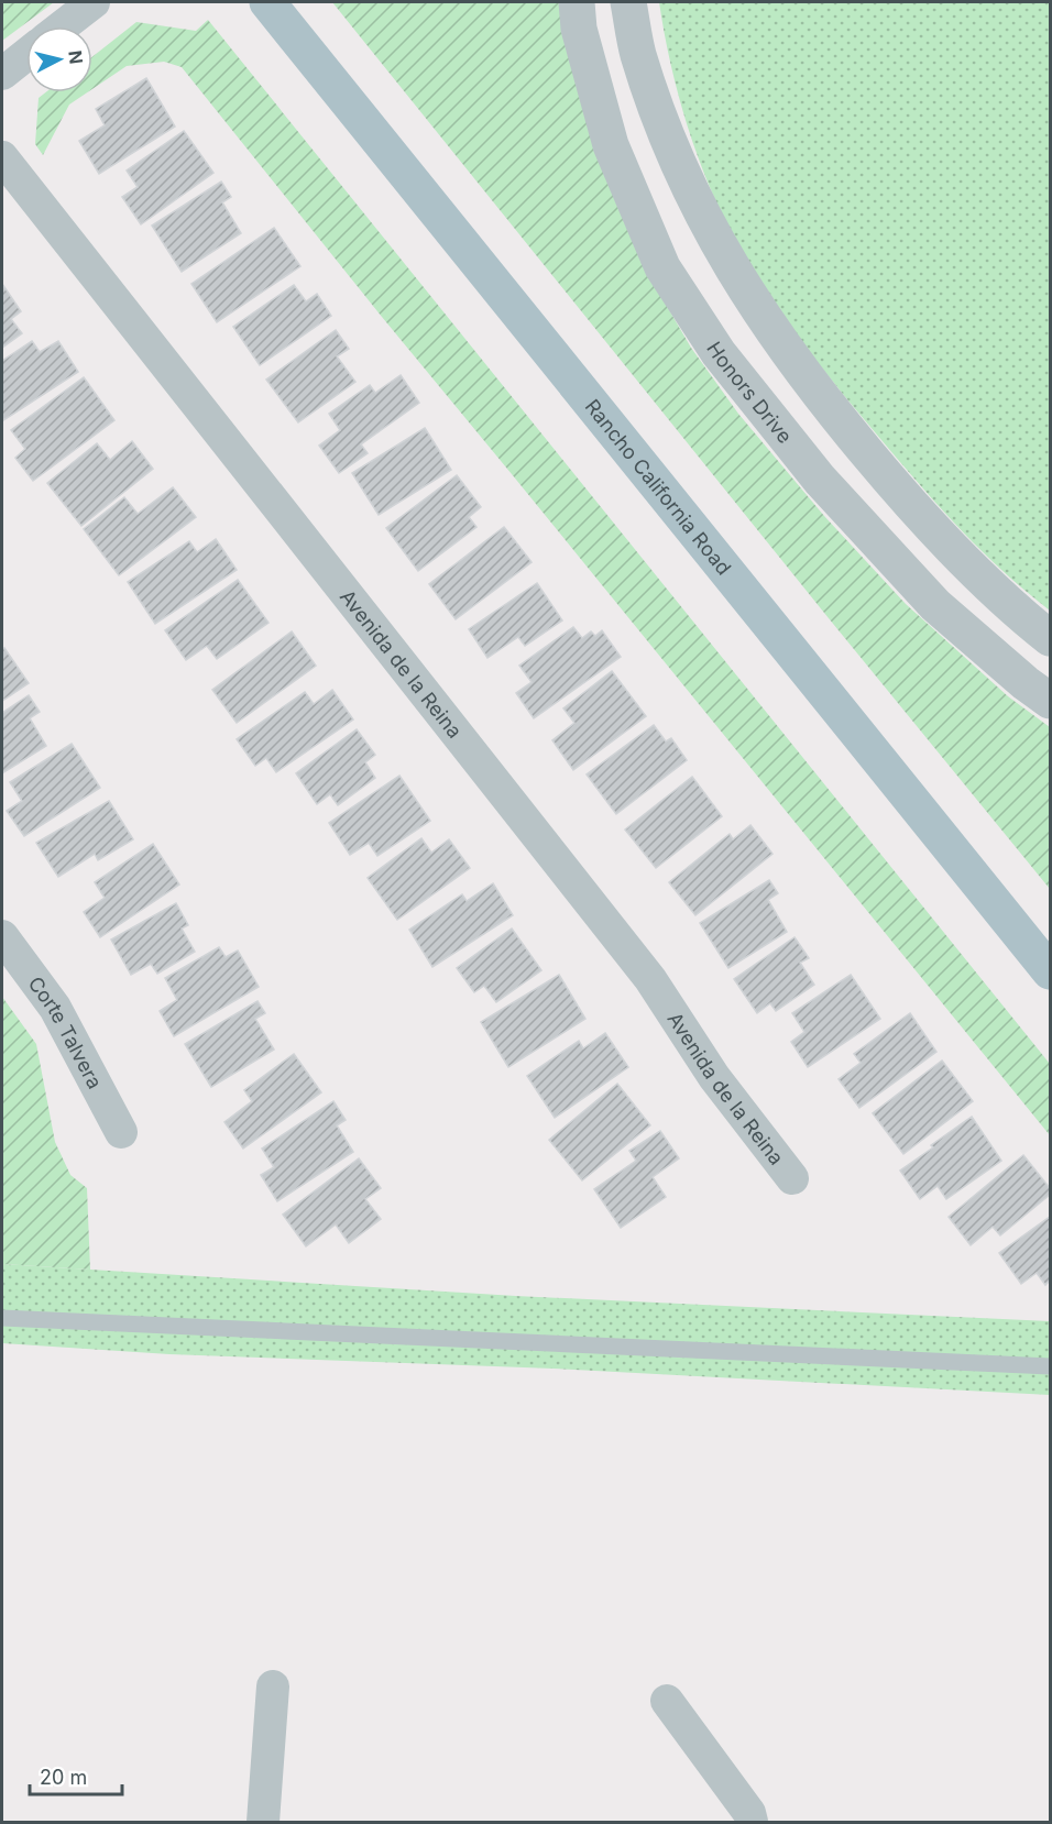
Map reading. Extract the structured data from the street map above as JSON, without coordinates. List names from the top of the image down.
{
  "streets": {
    "main road": ["Rancho California Road"],
    "street": ["Honors Drive", "Avenida de la Reina", "Corte Talvera"]
  },
  "scale_bar": "20 m",
  "north": "right"
}
